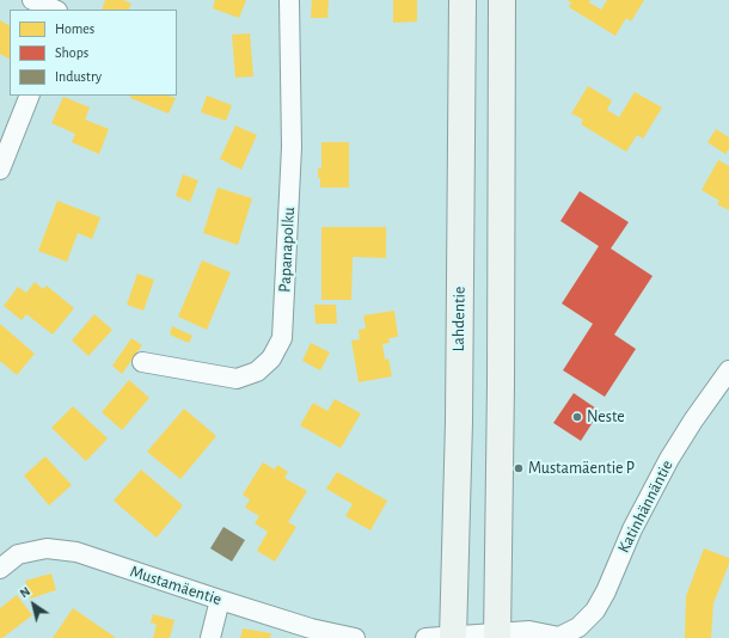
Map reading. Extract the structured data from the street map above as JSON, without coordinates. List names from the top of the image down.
{
  "streets": {
    "main road": ["Lahdentie"],
    "street": ["Papanapolku", "Katinhännäntie", "Mustamäentie"]
  },
  "places": ["Neste", "Mustamäentie P"],
  "legend": ["Homes", "Shops", "Industry"],
  "north": "top left"
}
